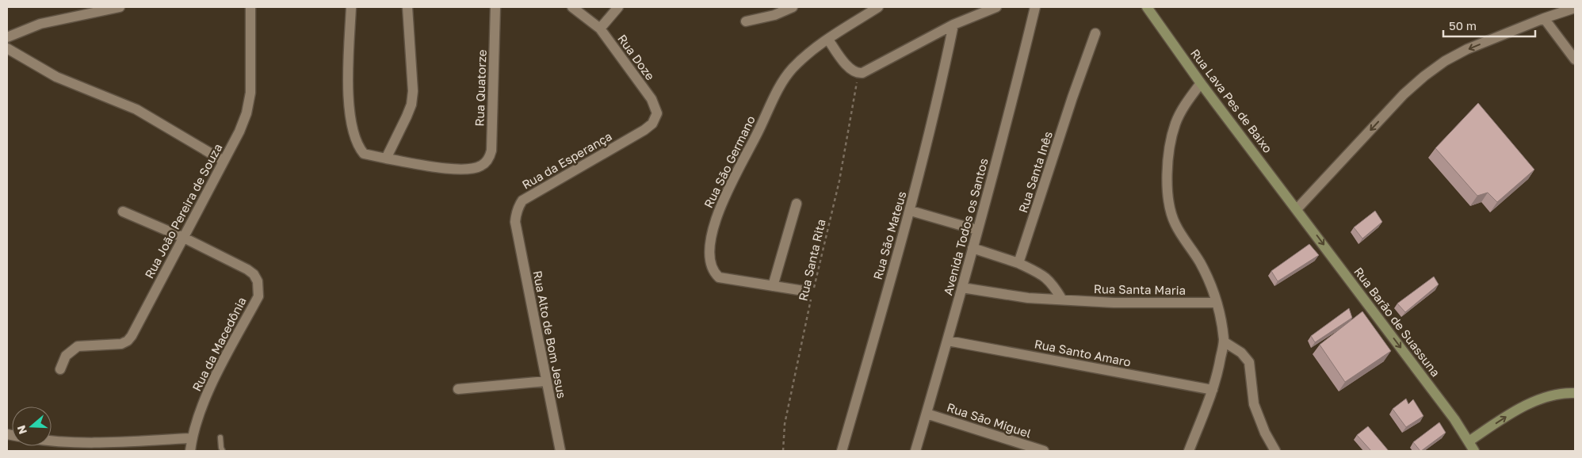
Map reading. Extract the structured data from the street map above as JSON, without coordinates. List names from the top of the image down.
{
  "streets": {
    "street": [
      "Rua Doze",
      "Rua Quatorze",
      "Rua Lava Pes de Baixo",
      "Rua da Esperança",
      "Rua São Germano",
      "Rua Santa Inês",
      "Rua João Pereira de Souza",
      "Avenida Todos os Santos",
      "Rua São Mateus",
      "Rua Santa Maria",
      "Rua Barão de Suassuna",
      "Rua Alto de Bom Jesus",
      "Rua da Macedônia",
      "Rua Santo Amaro",
      "Rua São Miguel"
    ],
    "path": ["Rua Santa Rita"]
  },
  "crossings": [
    ["Rua Doze", "Rua da Esperança"],
    ["Rua Lava Pes de Baixo", "Rua Barão de Suassuna"],
    ["Rua da Esperança", "Rua Alto de Bom Jesus"],
    ["Rua São Germano", "Rua Santa Rita"],
    ["Rua João Pereira de Souza", "Rua da Macedônia"],
    ["Avenida Todos os Santos", "Rua Santa Maria"],
    ["Avenida Todos os Santos", "Rua Santo Amaro"],
    ["Avenida Todos os Santos", "Rua São Miguel"]
  ],
  "one_way": ["Rua Barão de Suassuna"],
  "scale_bar": "50 m",
  "north": "left"
}
